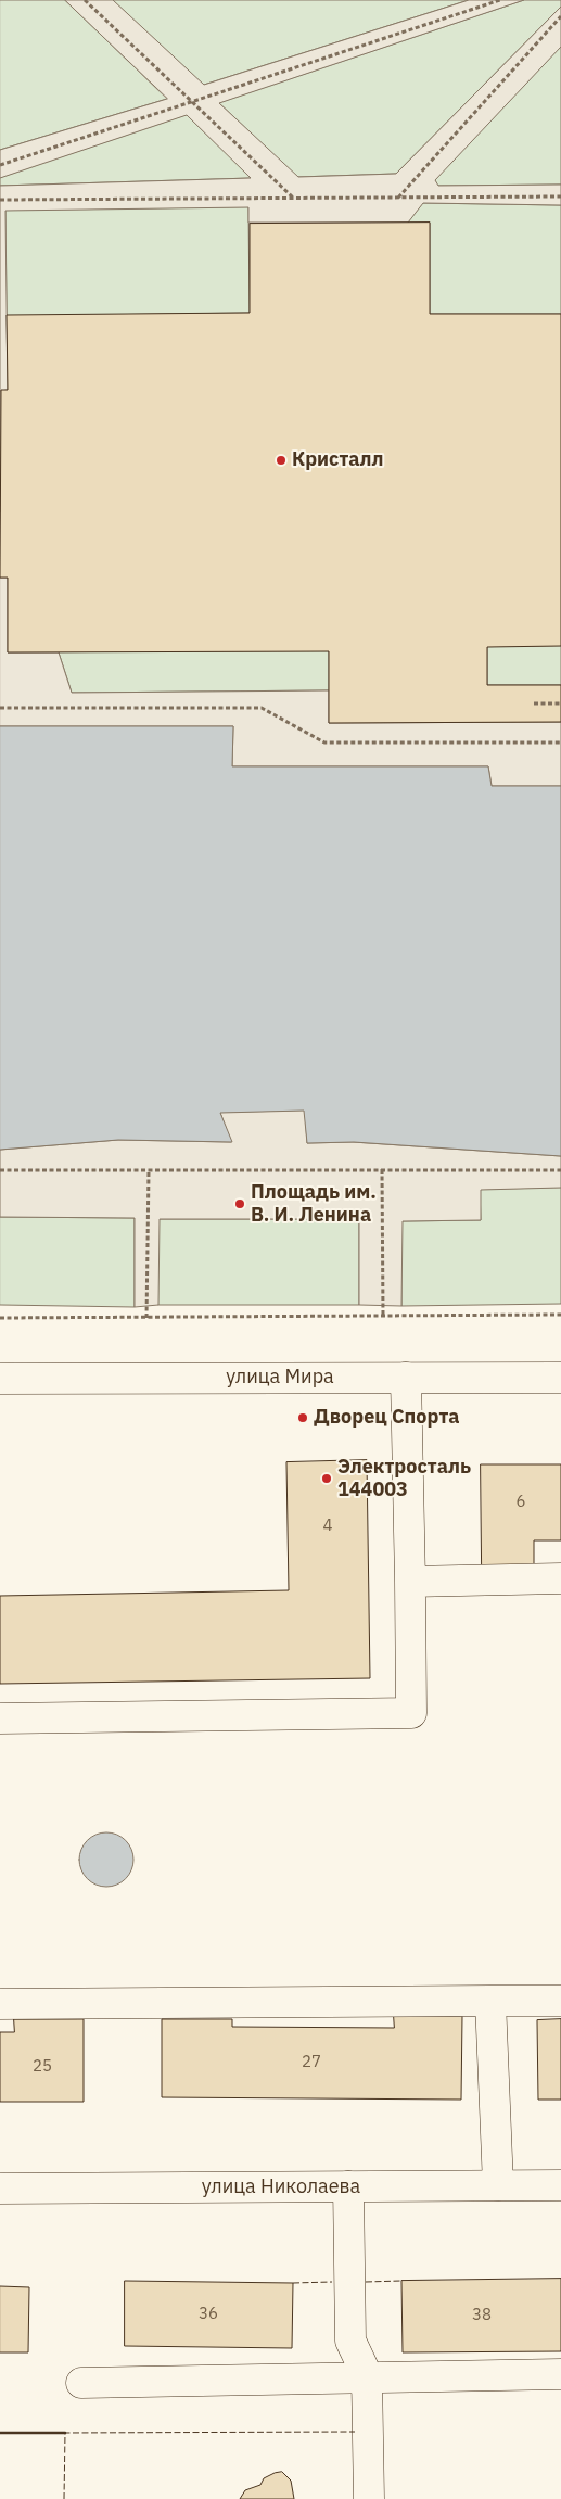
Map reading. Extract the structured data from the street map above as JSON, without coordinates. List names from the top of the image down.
{
  "streets": {
    "main road": ["улица Мира", "улица Николаева"]
  },
  "places": [
    "Кристалл",
    "Площадь им. В. И. Ленина",
    "Дворец Спорта",
    "Электросталь 144003"
  ],
  "house_numbers": [
    "6",
    "4",
    "27",
    "25",
    "36",
    "38"
  ]
}
